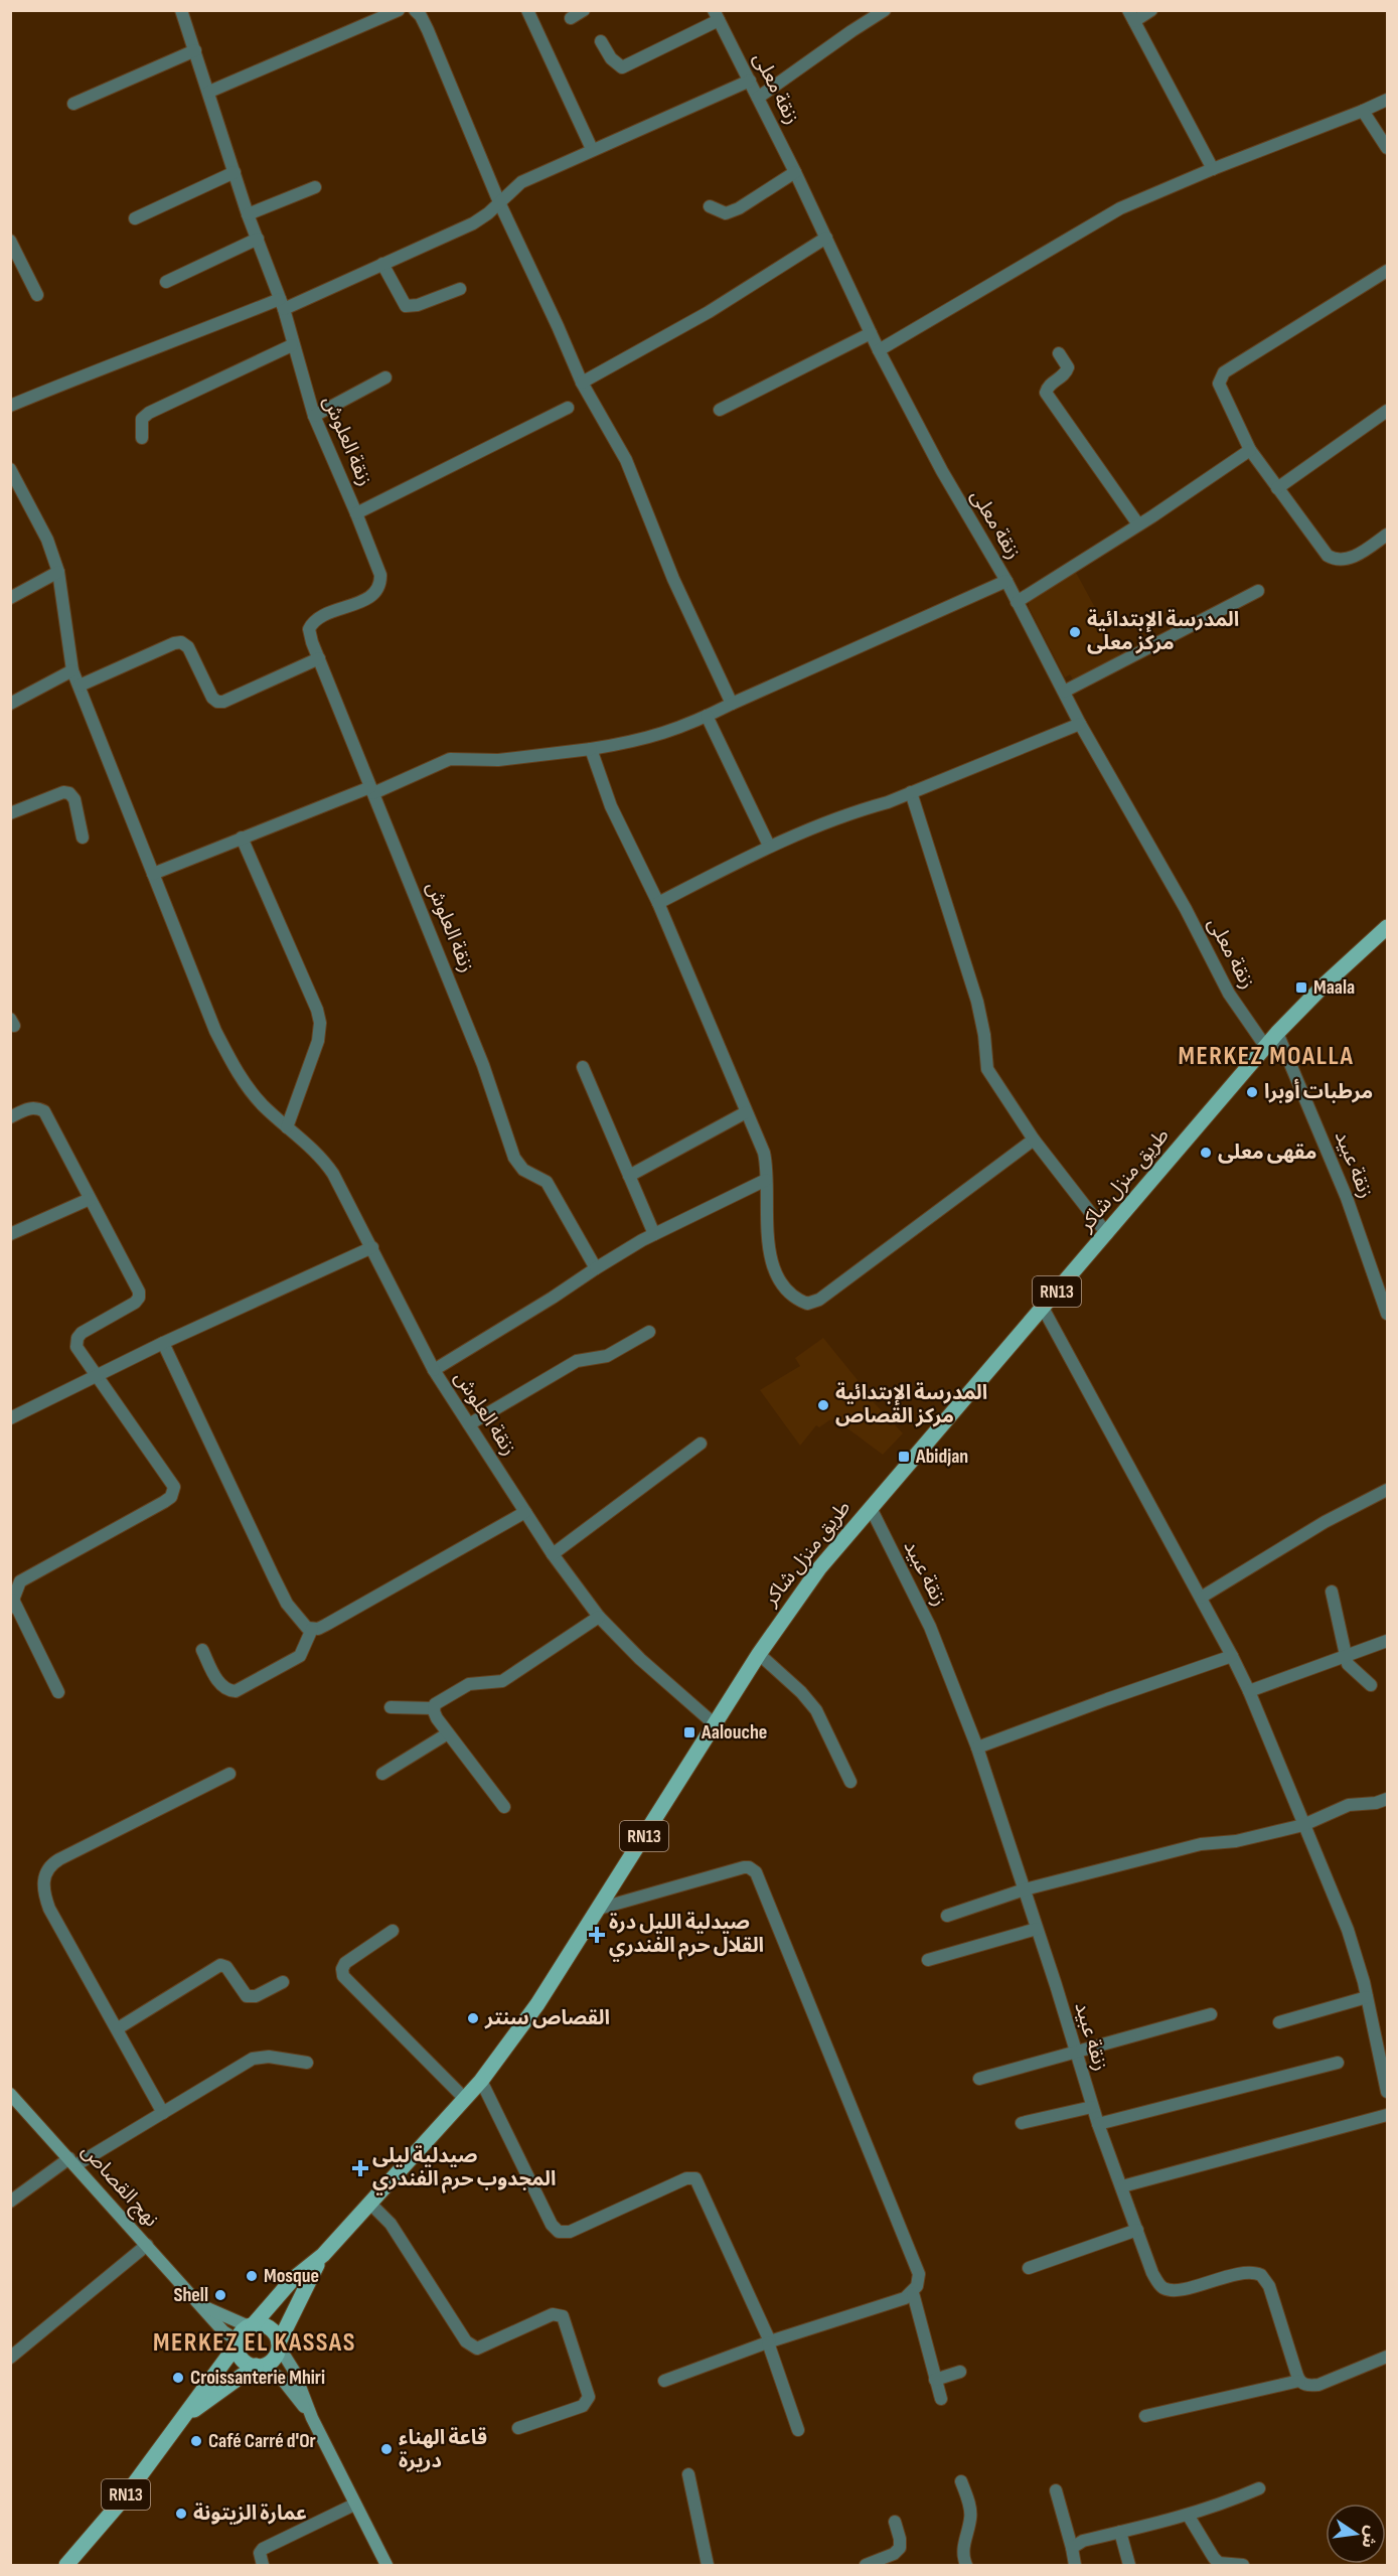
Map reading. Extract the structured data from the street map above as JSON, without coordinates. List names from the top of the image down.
{
  "streets": {
    "main road": ["طريق منزل شاكر", "RN13"],
    "street": [
      "زنقة معلى",
      "زنقة العلوش",
      "زنقة عبيد",
      "نهج القصاص"
    ]
  },
  "crossings": [
    ["زنقة معلى", "طريق منزل شاكر"],
    ["زنقة العلوش", "طريق منزل شاكر"],
    ["زنقة عبيد", "طريق منزل شاكر"],
    ["طريق منزل شاكر", "RN13"],
    ["طريق منزل شاكر", "نهج القصاص"],
    ["RN13", "نهج القصاص"]
  ],
  "districts": ["MERKEZ MOALLA", "MERKEZ EL KASSAS"],
  "places": {
    "other": [
      "المدرسة الإبتدائية مركز معلى",
      "مرطبات أوبرا",
      "مقهى معلى",
      "المدرسة الإبتدائية مركز القصاص",
      "القصاص سنتر",
      "Mosque",
      "Shell",
      "Croissanterie Mhiri",
      "Café Carré d'Or",
      "قاعة الهناء دريرة",
      "عمارة الزيتونة"
    ],
    "transit": ["Maala", "Abidjan", "Aalouche"],
    "health": ["صيدلية الليل درة القلال حرم الفندري", "صيدلية ليلى المجدوب حرم الفندري"]
  },
  "north": "right"
}
